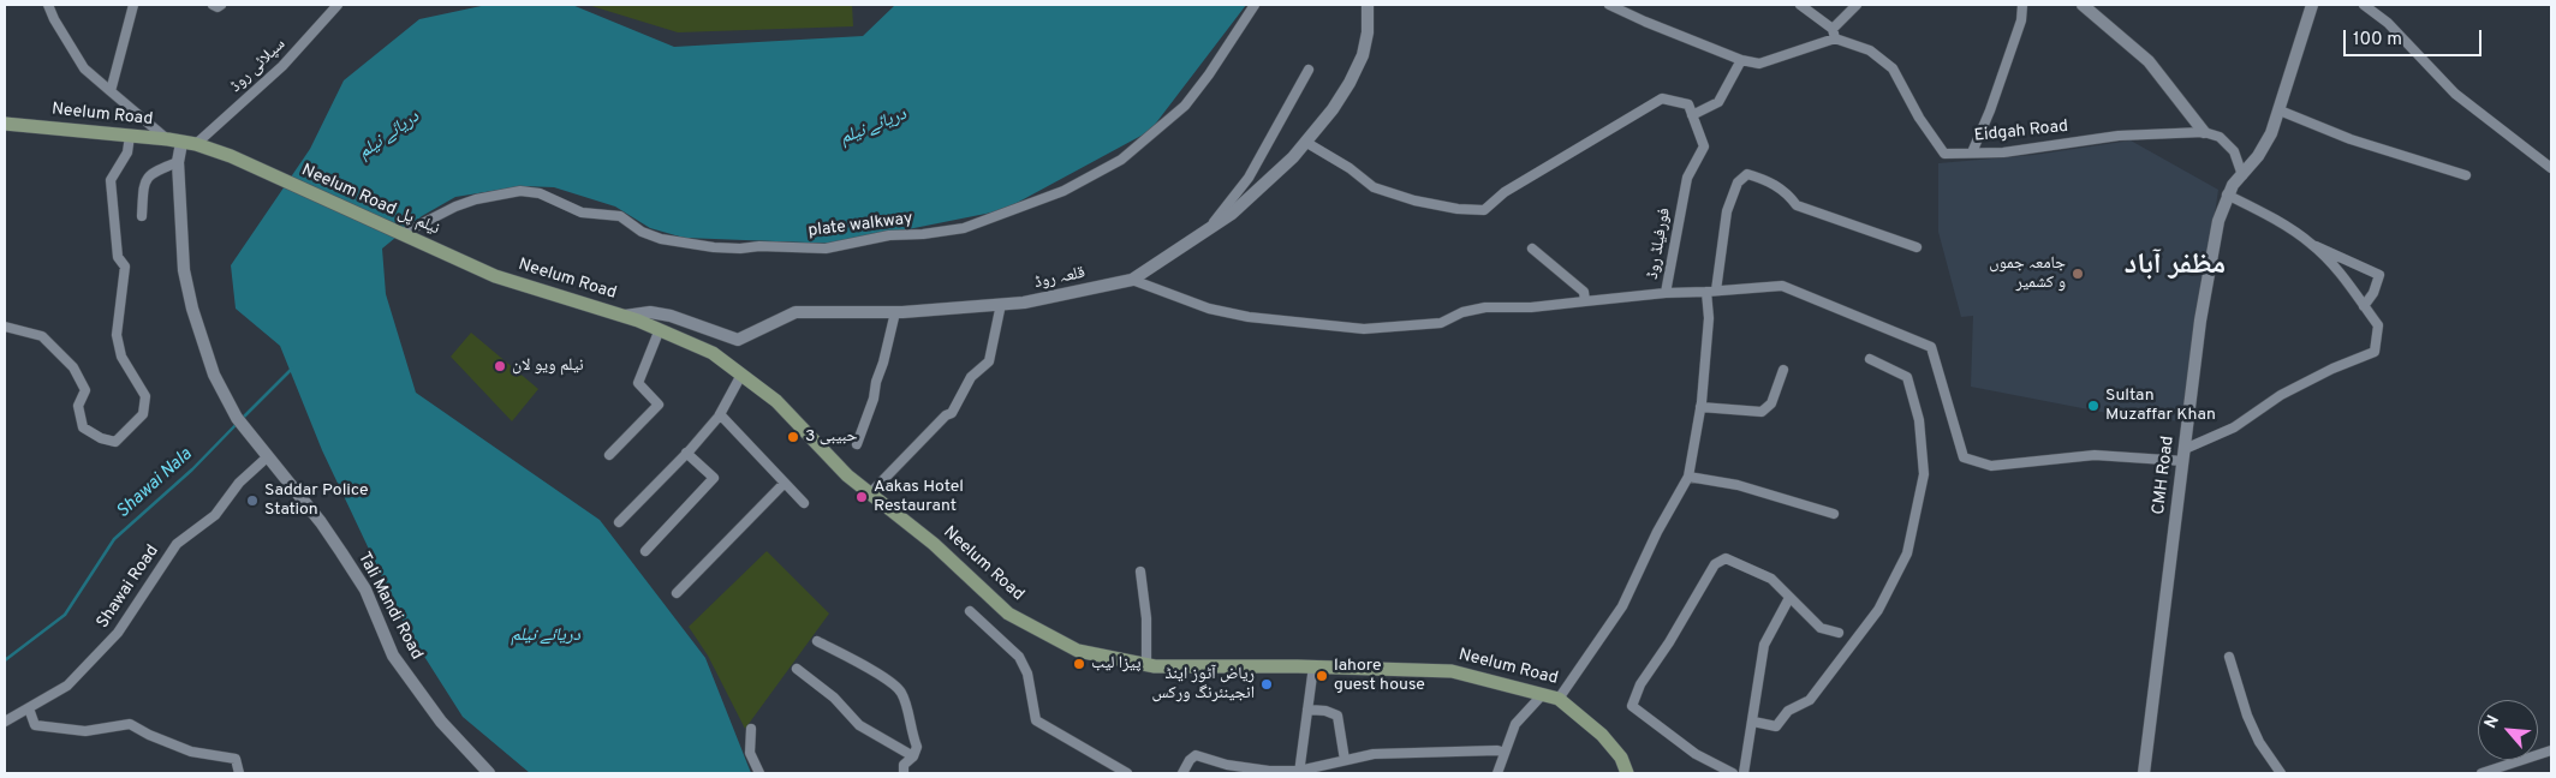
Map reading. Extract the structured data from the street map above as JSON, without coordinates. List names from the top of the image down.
{
  "streets": {
    "main road": ["Neelum Road", "Neelum Road نیلم پل"],
    "street": [
      "سپلائی روڈ",
      "Eidgah Road",
      "plate walkway",
      "فورفیلڈ روڈ",
      "قلعہ روڈ",
      "CMH Road",
      "Shawai Road",
      "Tali Mandi Road"
    ]
  },
  "crossings": [
    ["سپلائی روڈ", "Neelum Road"],
    ["Neelum Road", "Neelum Road نیلم پل"],
    ["Neelum Road", "قلعہ روڈ"],
    ["Neelum Road نیلم پل", "plate walkway"],
    ["فورفیلڈ روڈ", "CMH Road"],
    ["Shawai Road", "Tali Mandi Road"]
  ],
  "districts": ["مظفر آباد"],
  "water": ["دریائے نیلم", "Shawai Nala"],
  "places": [
    "جامعہ جموں و کشمیر",
    "نیلم ویو لان",
    "Sultan Muzaffar Khan",
    "حبیبی 3",
    "Aakas Hotel Restaurant",
    "Saddar Police Station",
    "پیزا لیب",
    "lahore guest house",
    "ریاض آٹوز اینڈ انجینئرنگ ورکس"
  ],
  "scale_bar": "100 m",
  "north": "top left"
}
